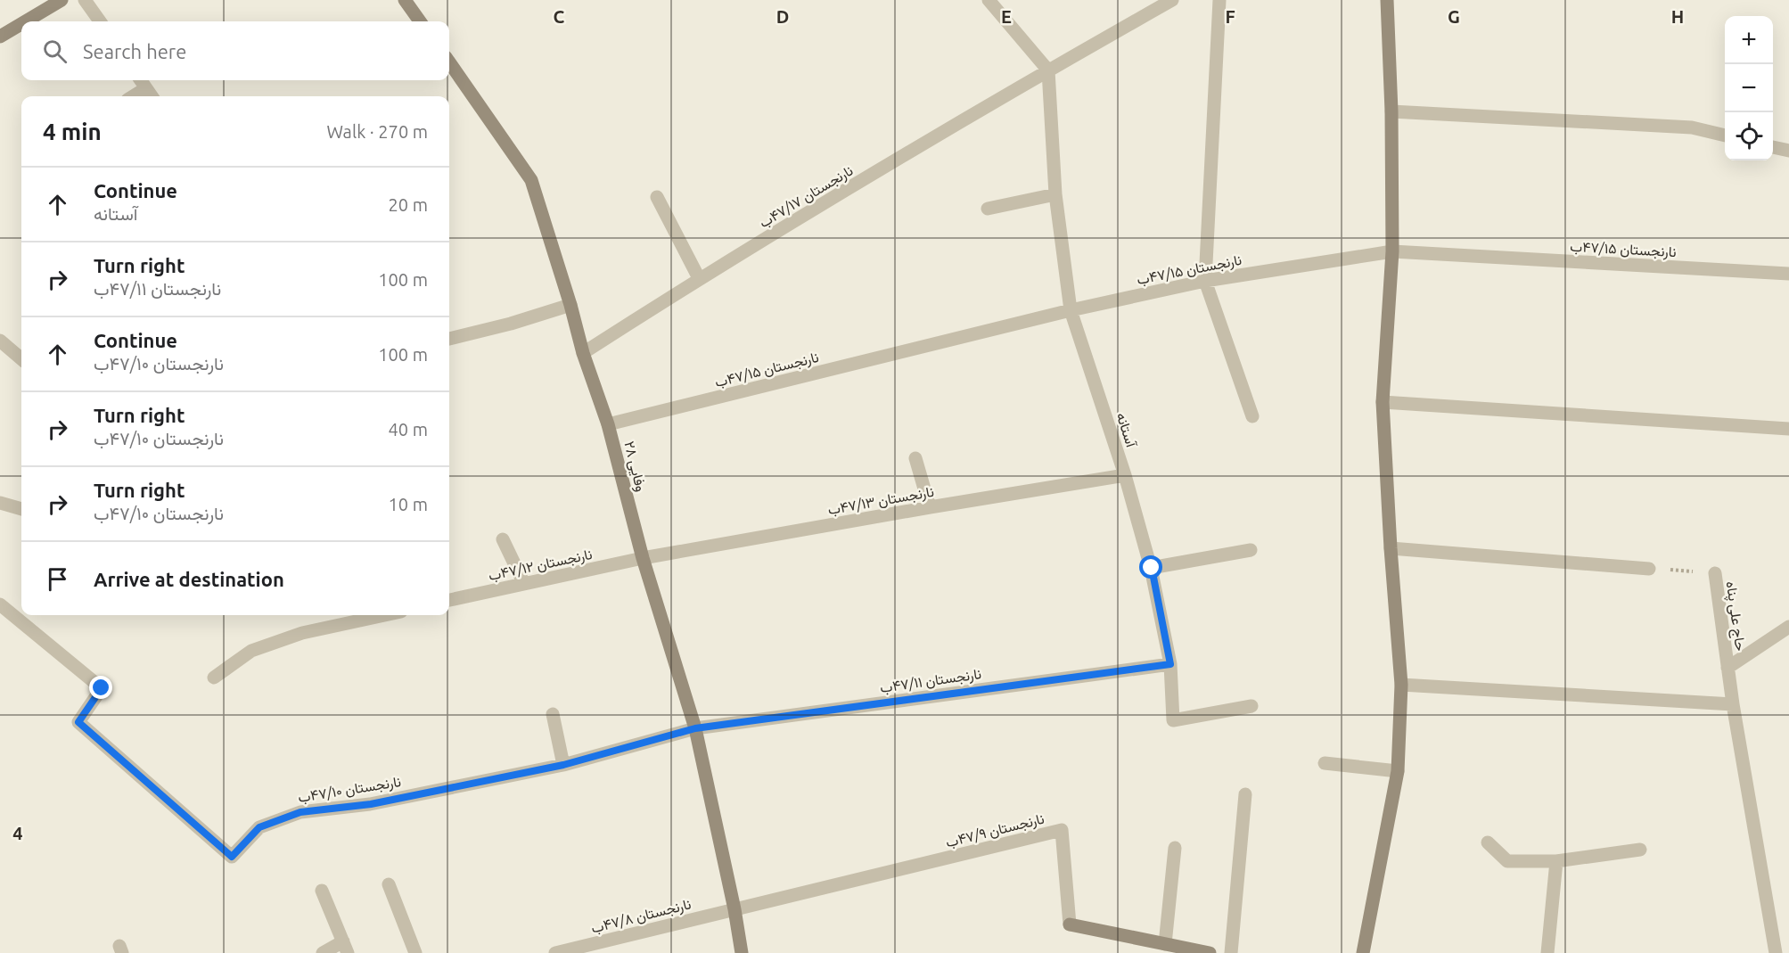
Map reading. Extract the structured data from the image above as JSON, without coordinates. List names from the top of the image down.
{
  "streets": {
    "street": [
      "نارنجستان ۴۷/۱۷ب",
      "نارنجستان ۴۷/۱۵ب",
      "آستانه",
      "وفایی ۲۸",
      "نارنجستان ۴۷/۱۳ب",
      "نارنجستان ۴۷/۱۲ب",
      "حاج علی پناه",
      "نارنجستان ۴۷/۱۱ب",
      "نارنجستان ۴۷/۱۰ب",
      "نارنجستان ۴۷/۹ب",
      "نارنجستان ۴۷/۸ب"
    ]
  },
  "crossings": [
    ["نارنجستان ۴۷/۱۷ب", "آستانه"],
    ["نارنجستان ۴۷/۱۷ب", "وفایی ۲۸"],
    ["نارنجستان ۴۷/۱۵ب", "آستانه"],
    ["نارنجستان ۴۷/۱۵ب", "وفایی ۲۸"],
    ["آستانه", "نارنجستان ۴۷/۱۳ب"],
    ["آستانه", "نارنجستان ۴۷/۱۱ب"],
    ["وفایی ۲۸", "نارنجستان ۴۷/۱۳ب"],
    ["وفایی ۲۸", "نارنجستان ۴۷/۱۲ب"],
    ["وفایی ۲۸", "نارنجستان ۴۷/۱۱ب"],
    ["وفایی ۲۸", "نارنجستان ۴۷/۱۰ب"],
    ["وفایی ۲۸", "نارنجستان ۴۷/۹ب"],
    ["وفایی ۲۸", "نارنجستان ۴۷/۸ب"],
    ["نارنجستان ۴۷/۱۳ب", "نارنجستان ۴۷/۱۲ب"],
    ["نارنجستان ۴۷/۱۱ب", "نارنجستان ۴۷/۱۰ب"],
    ["نارنجستان ۴۷/۹ب", "نارنجستان ۴۷/۸ب"]
  ],
  "page": {
    "map_buttons": ["+", "−"],
    "search": "Search here",
    "heading": ["4 min", "Walk · 270 m"],
    "list": [
      ["Continue", "آستانه", "20 m"],
      ["Turn right", "نارنجستان ۴۷/۱۱ب", "100 m"],
      ["Continue", "نارنجستان ۴۷/۱۰ب", "100 m"],
      ["Turn right", "نارنجستان ۴۷/۱۰ب", "40 m"],
      ["Turn right", "نارنجستان ۴۷/۱۰ب", "10 m"],
      "Arrive at destination"
    ]
  },
  "grid": {
    "columns": [
      "C",
      "D",
      "E",
      "F",
      "G",
      "H"
    ],
    "rows": ["4"]
  }
}
